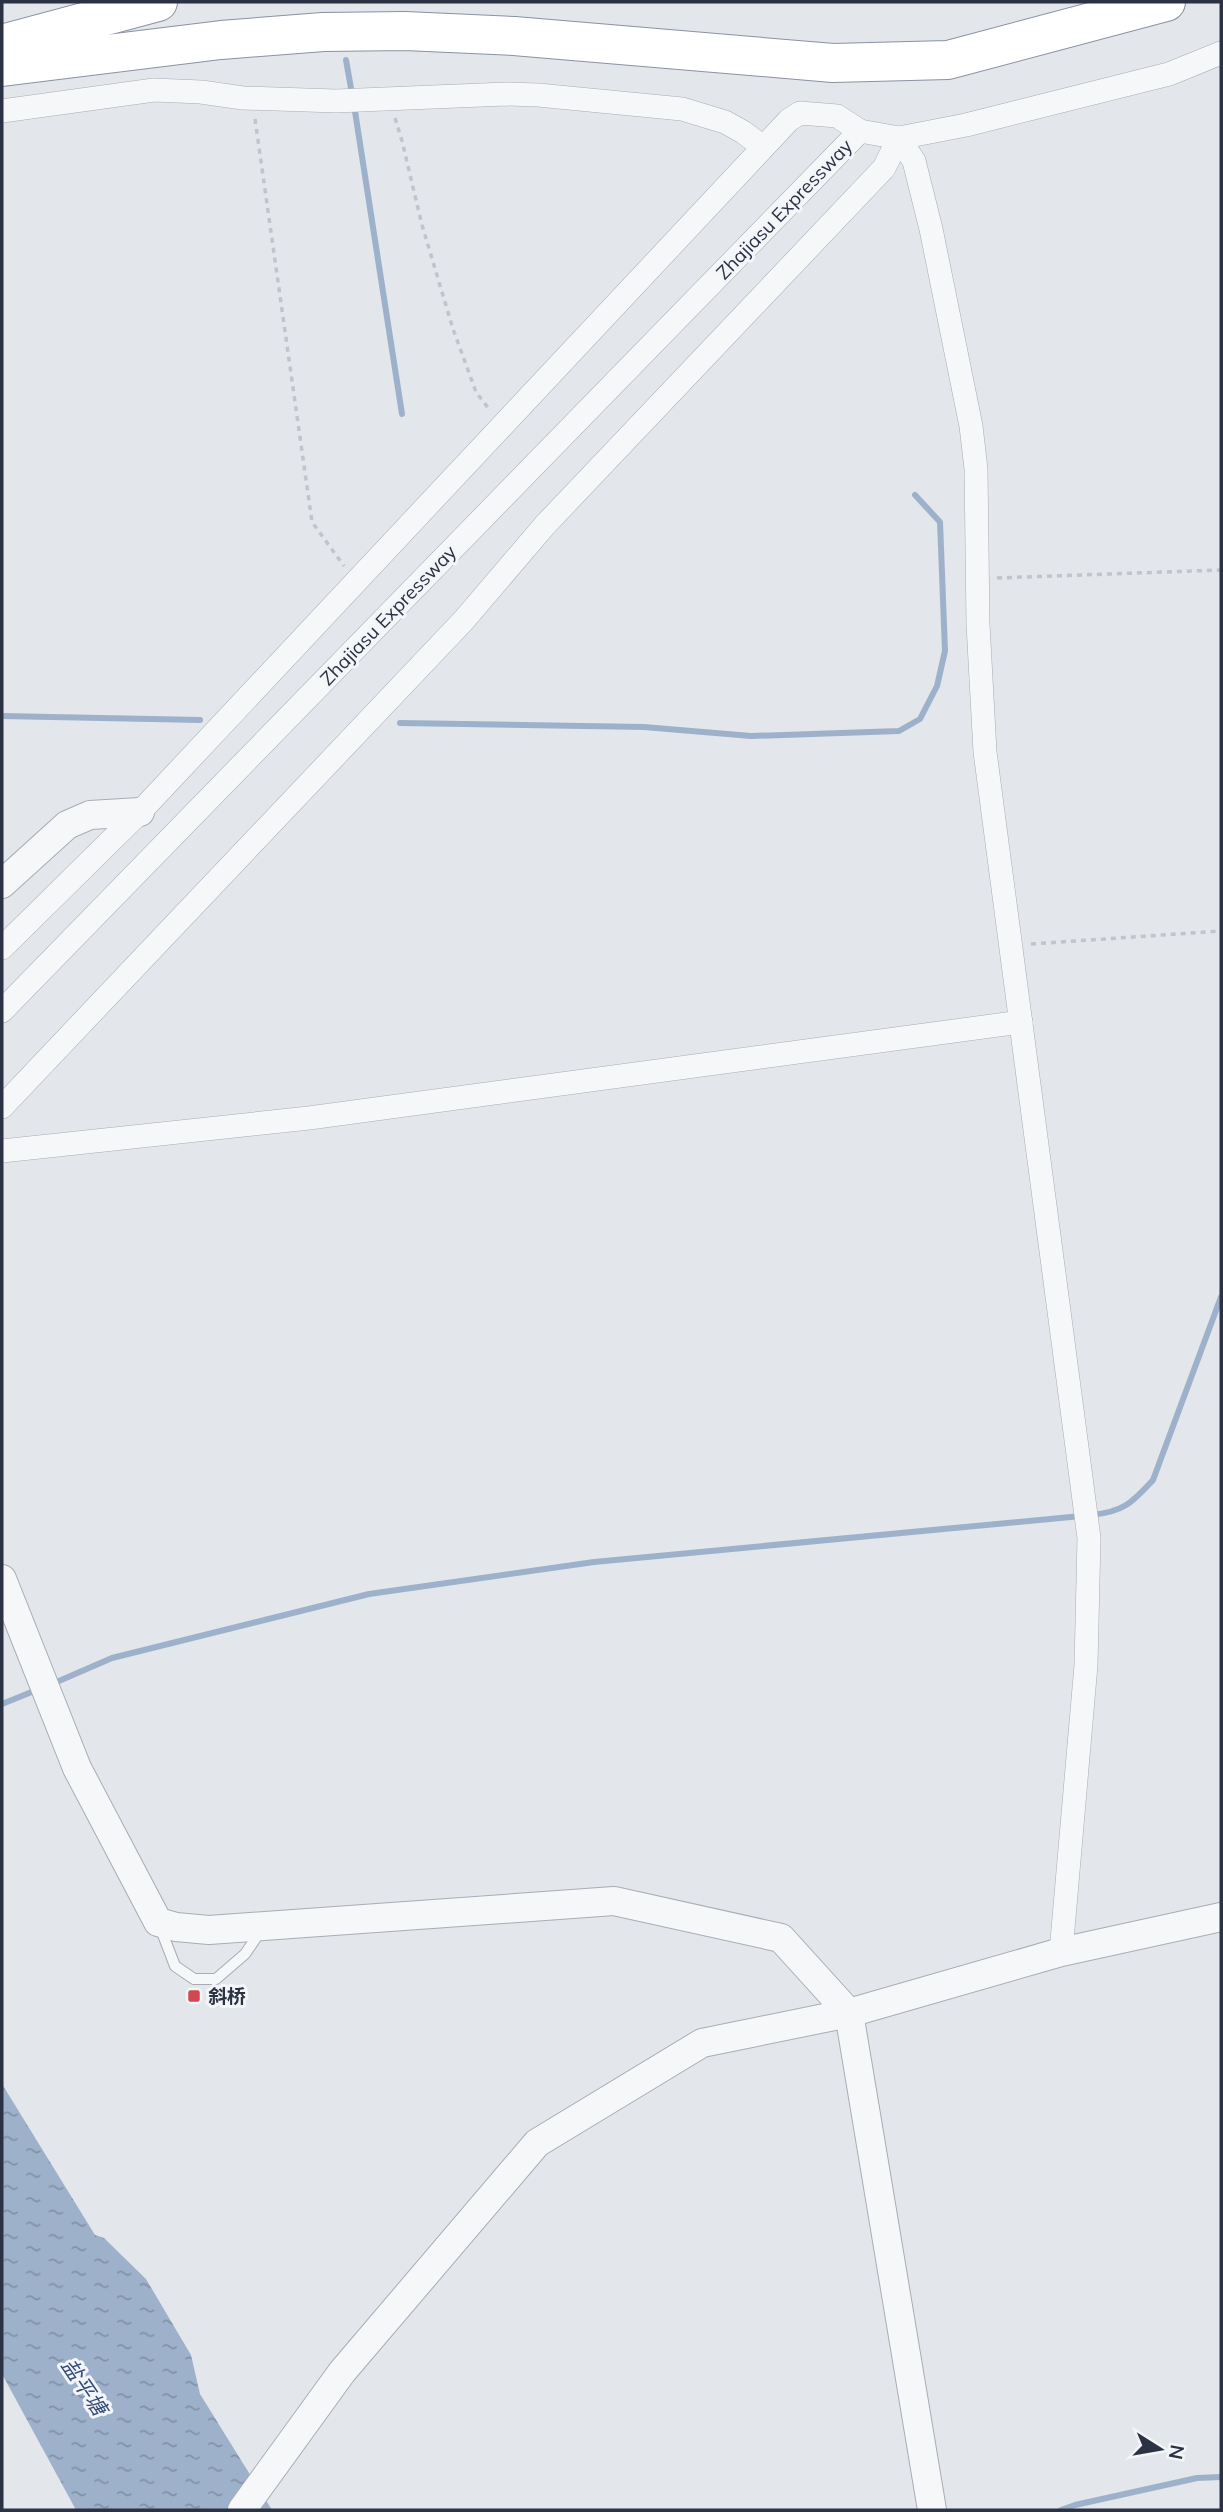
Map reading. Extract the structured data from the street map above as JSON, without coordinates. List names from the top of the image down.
{
  "streets": {
    "street": ["Zhajiasu Expressway"]
  },
  "water": ["盐平塘"],
  "places": {
    "transit": ["斜桥"]
  },
  "north": "right"
}
